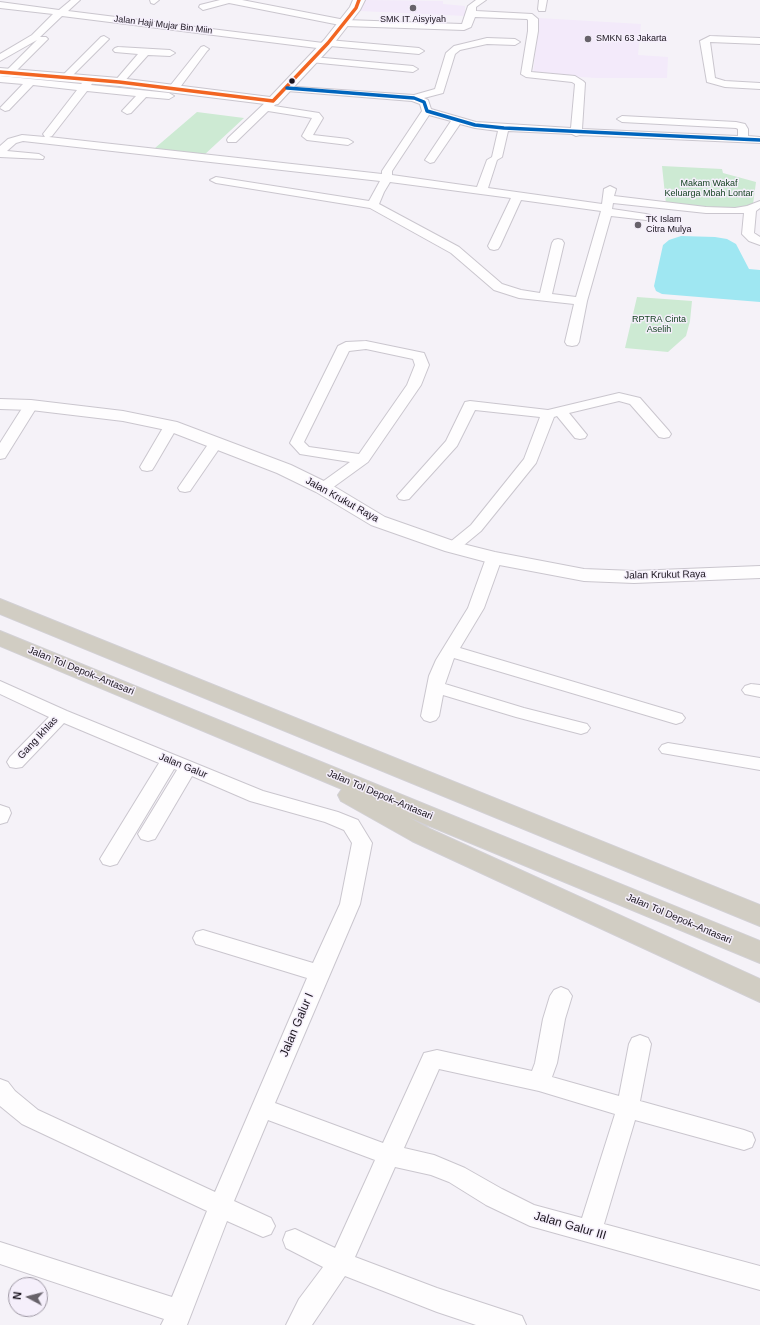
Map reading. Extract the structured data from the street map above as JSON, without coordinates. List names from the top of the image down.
{
  "streets": {
    "highway": ["Jalan Tol Depok–Antasari"],
    "street": [
      "Jalan Haji Mujar Bin Miin",
      "Jalan Krukut Raya",
      "Gang Ikhlas",
      "Jalan Galur",
      "Jalan Galur I",
      "Jalan Galur III"
    ]
  },
  "crossings": [
    ["Gang Ikhlas", "Jalan Galur"],
    ["Jalan Galur", "Jalan Galur I"],
    ["Jalan Galur I", "Jalan Galur III"]
  ],
  "parks": ["Makam Wakaf Keluarga Mbah Lontar", "RPTRA Cinta Aselih"],
  "places": ["SMK IT Aisyiyah", "SMKN 63 Jakarta", "TK Islam Citra Mulya"],
  "north": "left"
}
